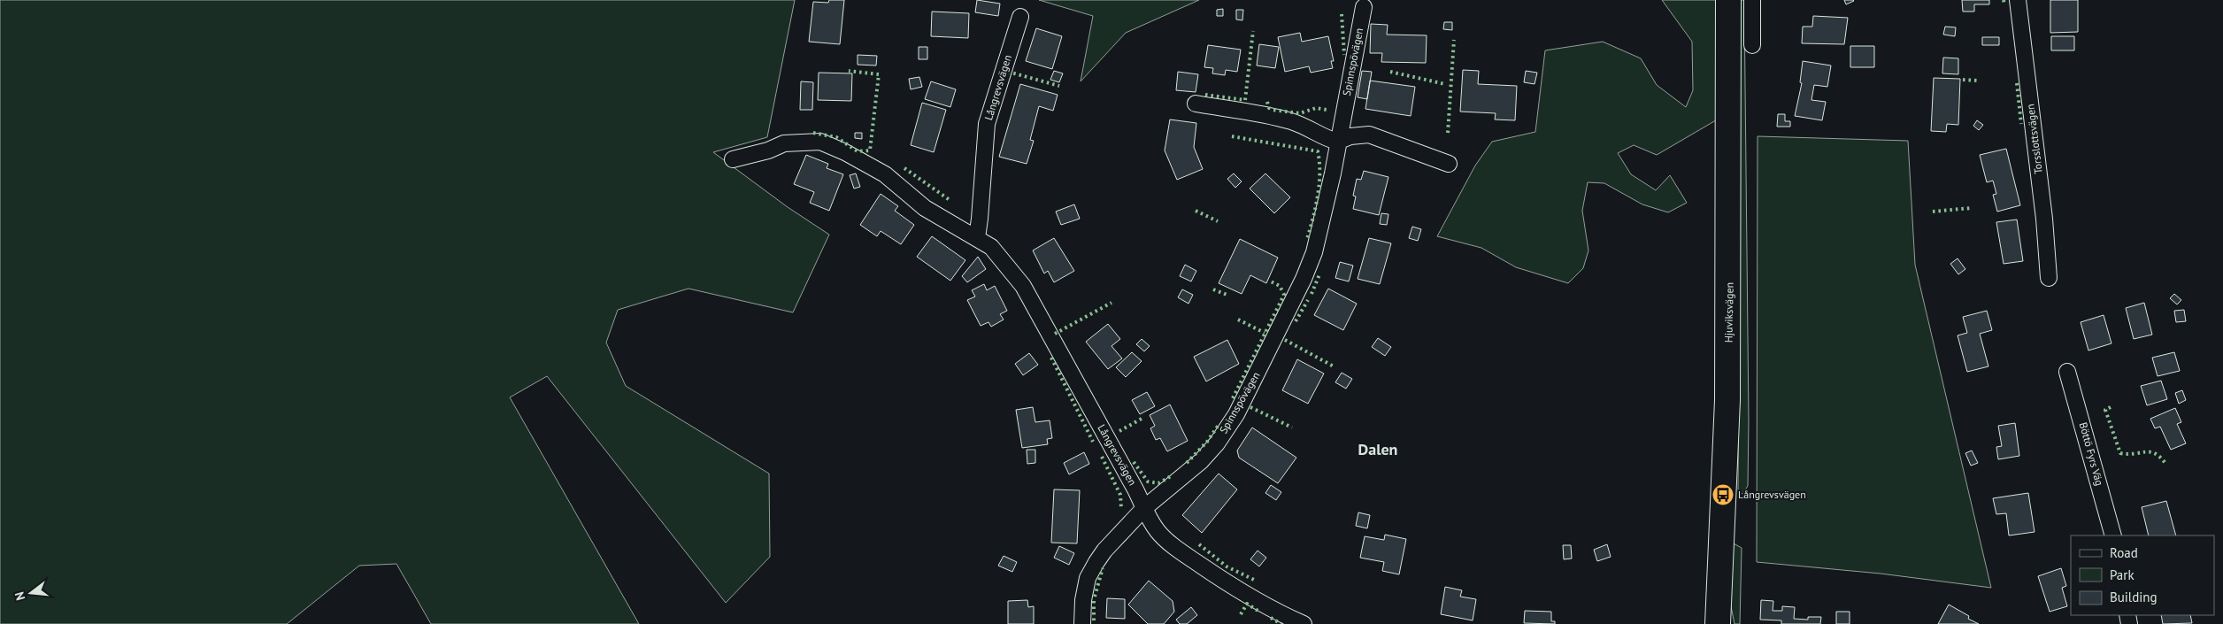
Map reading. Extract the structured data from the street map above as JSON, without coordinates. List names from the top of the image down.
{
  "streets": {
    "main road": ["Hjuviksvägen"],
    "street": [
      "Spinnspövägen",
      "Långrevsvägen",
      "Torsslottsvägen",
      "Böttö Fyrs Väg"
    ]
  },
  "crossings": [
    ["Spinnspövägen", "Långrevsvägen"]
  ],
  "districts": ["Dalen"],
  "places": {
    "bus stop": ["Långrevsvägen"]
  },
  "legend": ["Road", "Park", "Building"],
  "north": "left"
}
